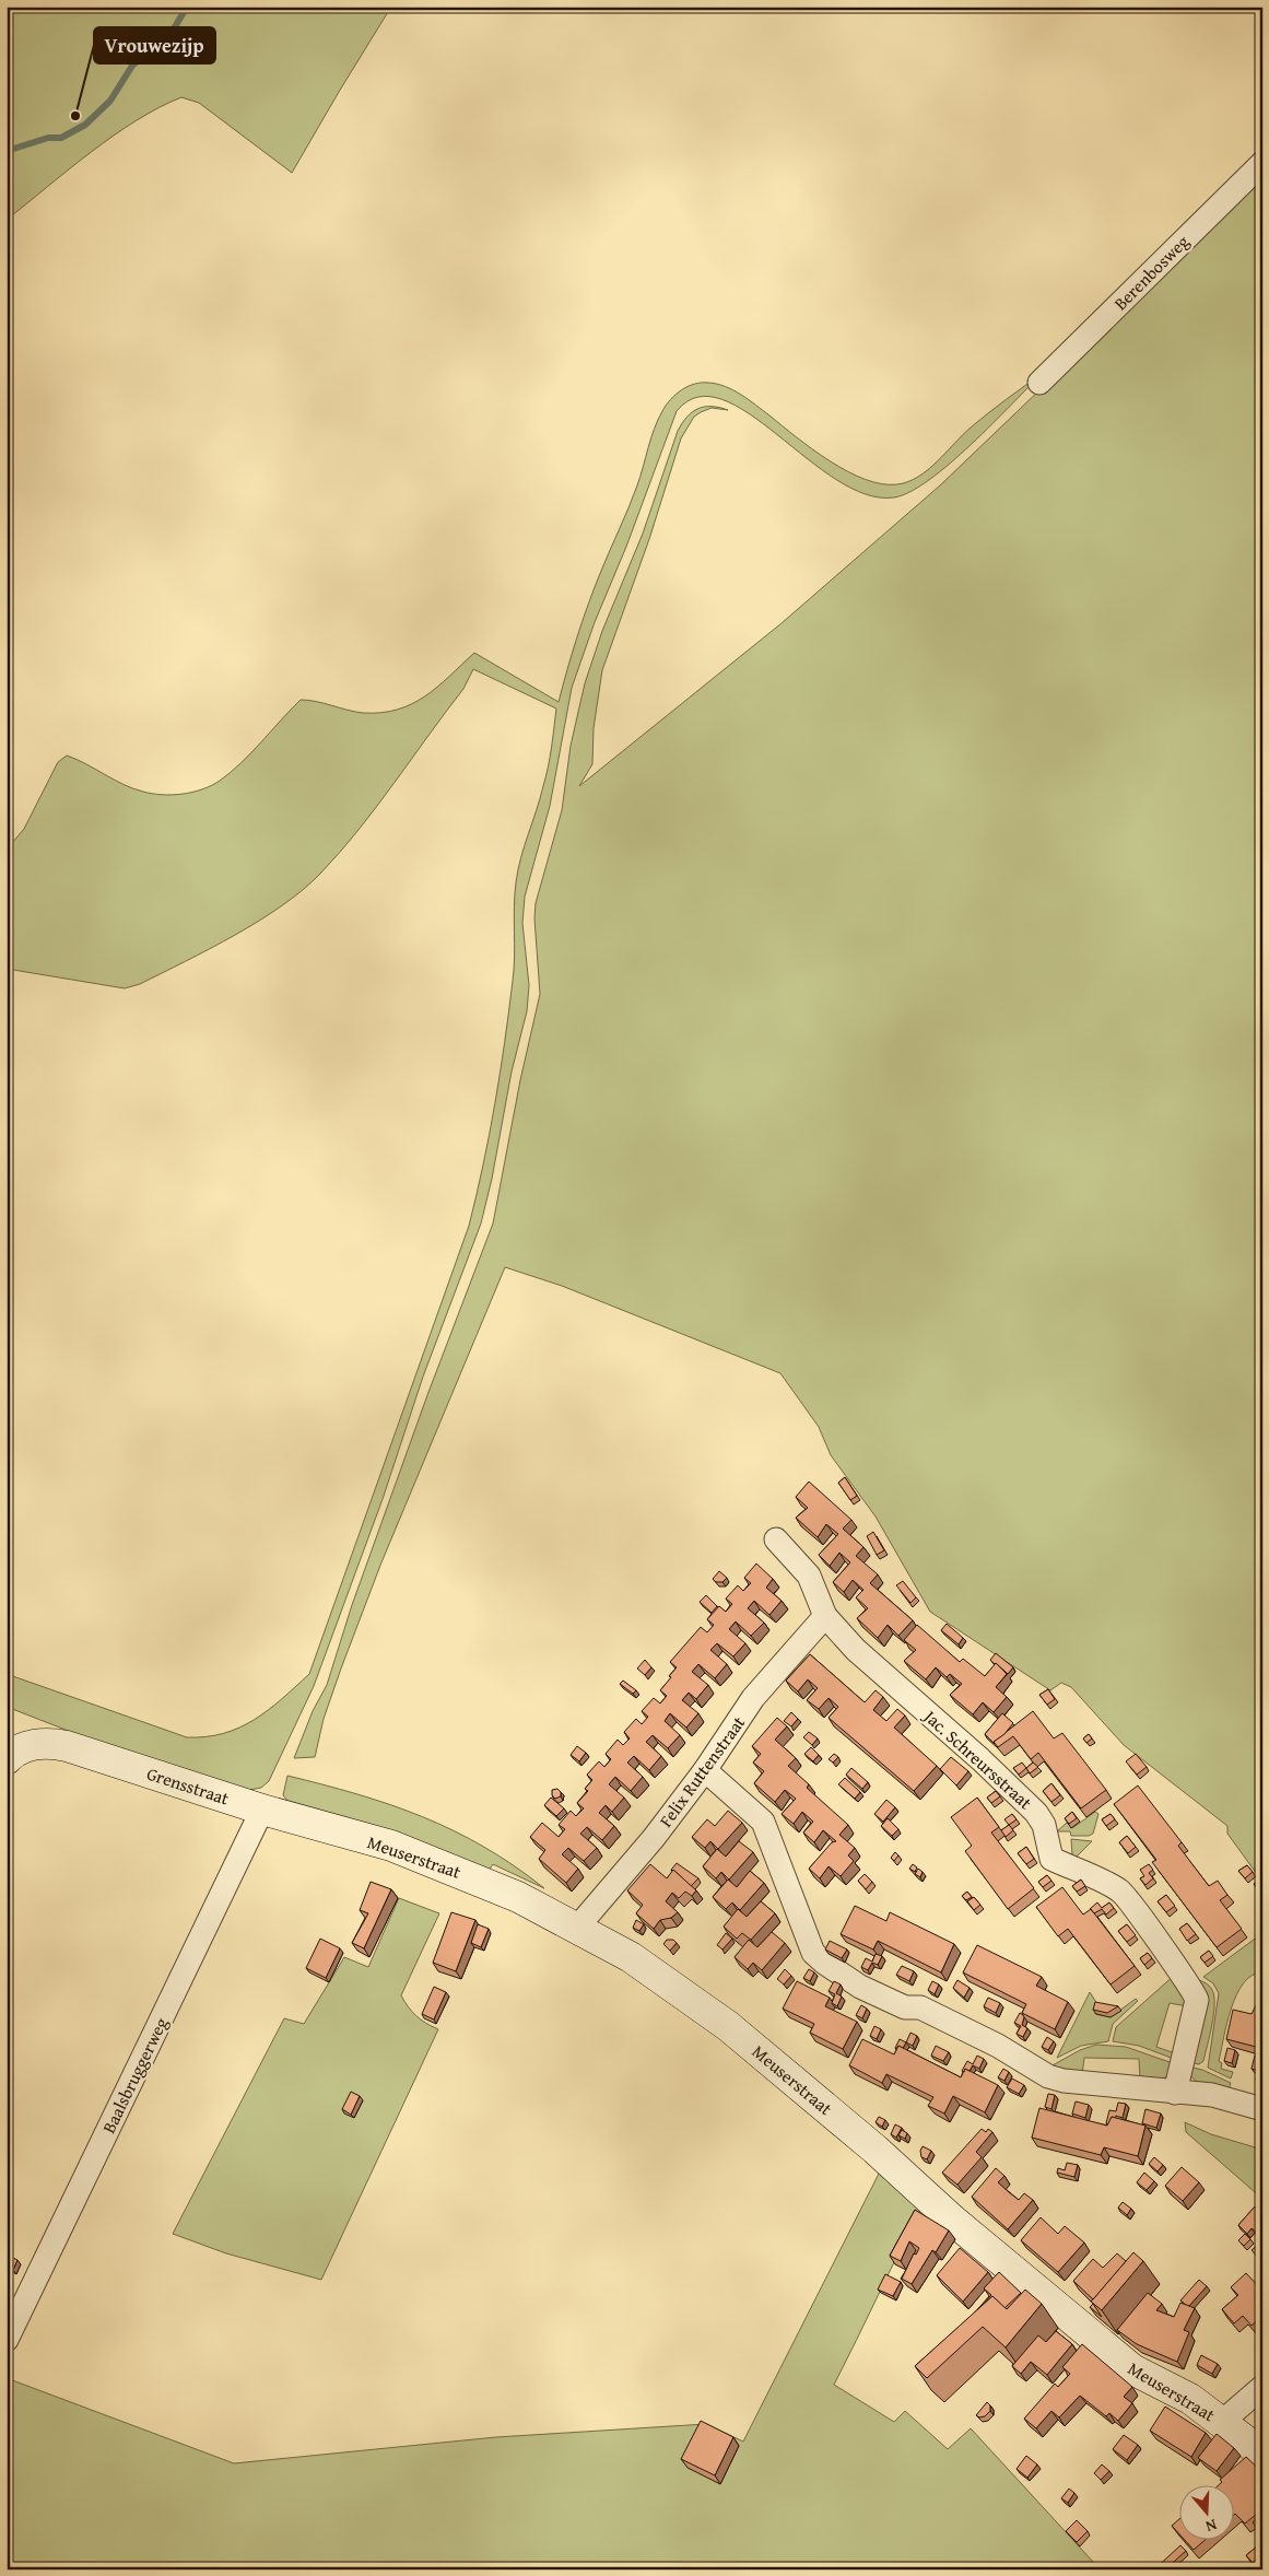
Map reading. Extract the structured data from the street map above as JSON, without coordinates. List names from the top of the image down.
{
  "streets": {
    "street": [
      "Berenbosweg",
      "Jac. Schreursstraat",
      "Felix Ruttenstraat",
      "Grensstraat",
      "Meuserstraat",
      "Baalsbruggerweg"
    ]
  },
  "crossings": [
    ["Jac. Schreursstraat", "Felix Ruttenstraat"],
    ["Felix Ruttenstraat", "Meuserstraat"],
    ["Grensstraat", "Meuserstraat"],
    ["Grensstraat", "Baalsbruggerweg"],
    ["Meuserstraat", "Baalsbruggerweg"]
  ],
  "places": ["Vrouwezijp"],
  "north": "bottom"
}
